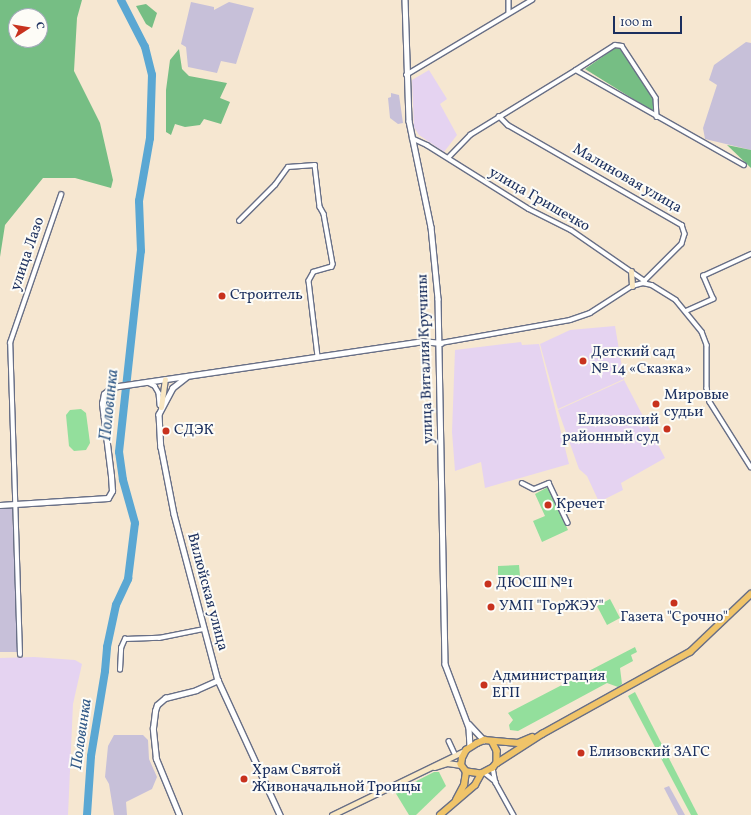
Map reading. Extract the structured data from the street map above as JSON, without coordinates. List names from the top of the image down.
{
  "streets": {
    "street": [
      "Малиновая улица",
      "улица Гришечко",
      "улица Лазо",
      "улица Виталия Кручины",
      "Вилюйская улица"
    ]
  },
  "crossings": [
    ["Малиновая улица", "улица Гришечко"],
    ["улица Гришечко", "улица Виталия Кручины"]
  ],
  "water": ["Половинка"],
  "places": [
    "Строитель",
    "Детский сад № 14 «Сказка»",
    "Мировые судьи",
    "Елизовский районный суд",
    "СДЭК",
    "Кречет",
    "ДЮСШ №1",
    "Газета \"Срочно\"",
    "УМП \"ГорЖЭУ\"",
    "Администрация ЕГП",
    "Елизовский ЗАГС",
    "Храм Святой Живоначальной Троицы"
  ],
  "scale_bar": "100 m",
  "north": "right"
}
